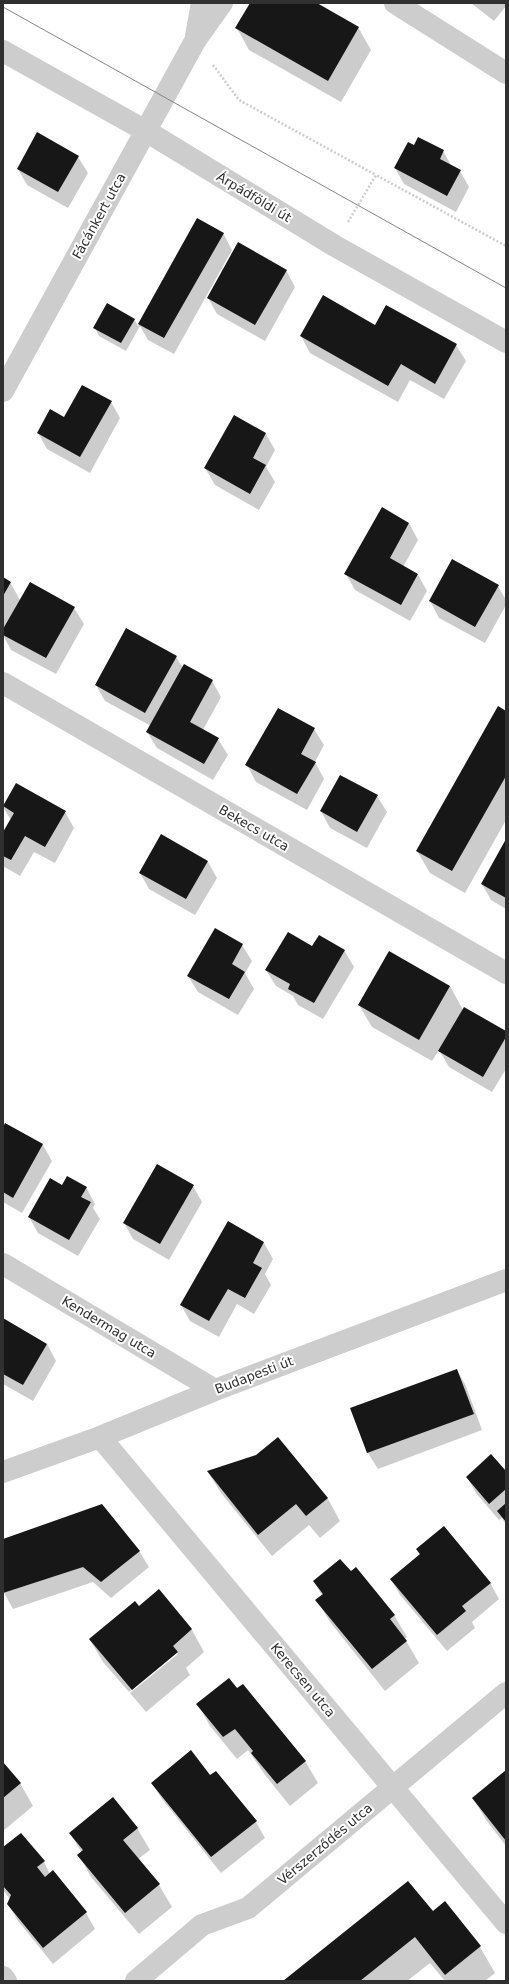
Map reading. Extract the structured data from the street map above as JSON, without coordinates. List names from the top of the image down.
{
  "streets": {
    "street": [
      "Árpádföldi út",
      "Fácánkert utca",
      "Bekecs utca",
      "Kendermag utca",
      "Budapesti út",
      "Kerecsen utca",
      "Vérszerződés utca"
    ]
  },
  "crossings": [
    ["Árpádföldi út", "Fácánkert utca"],
    ["Kendermag utca", "Budapesti út"],
    ["Budapesti út", "Kerecsen utca"],
    ["Kerecsen utca", "Vérszerződés utca"]
  ]
}
